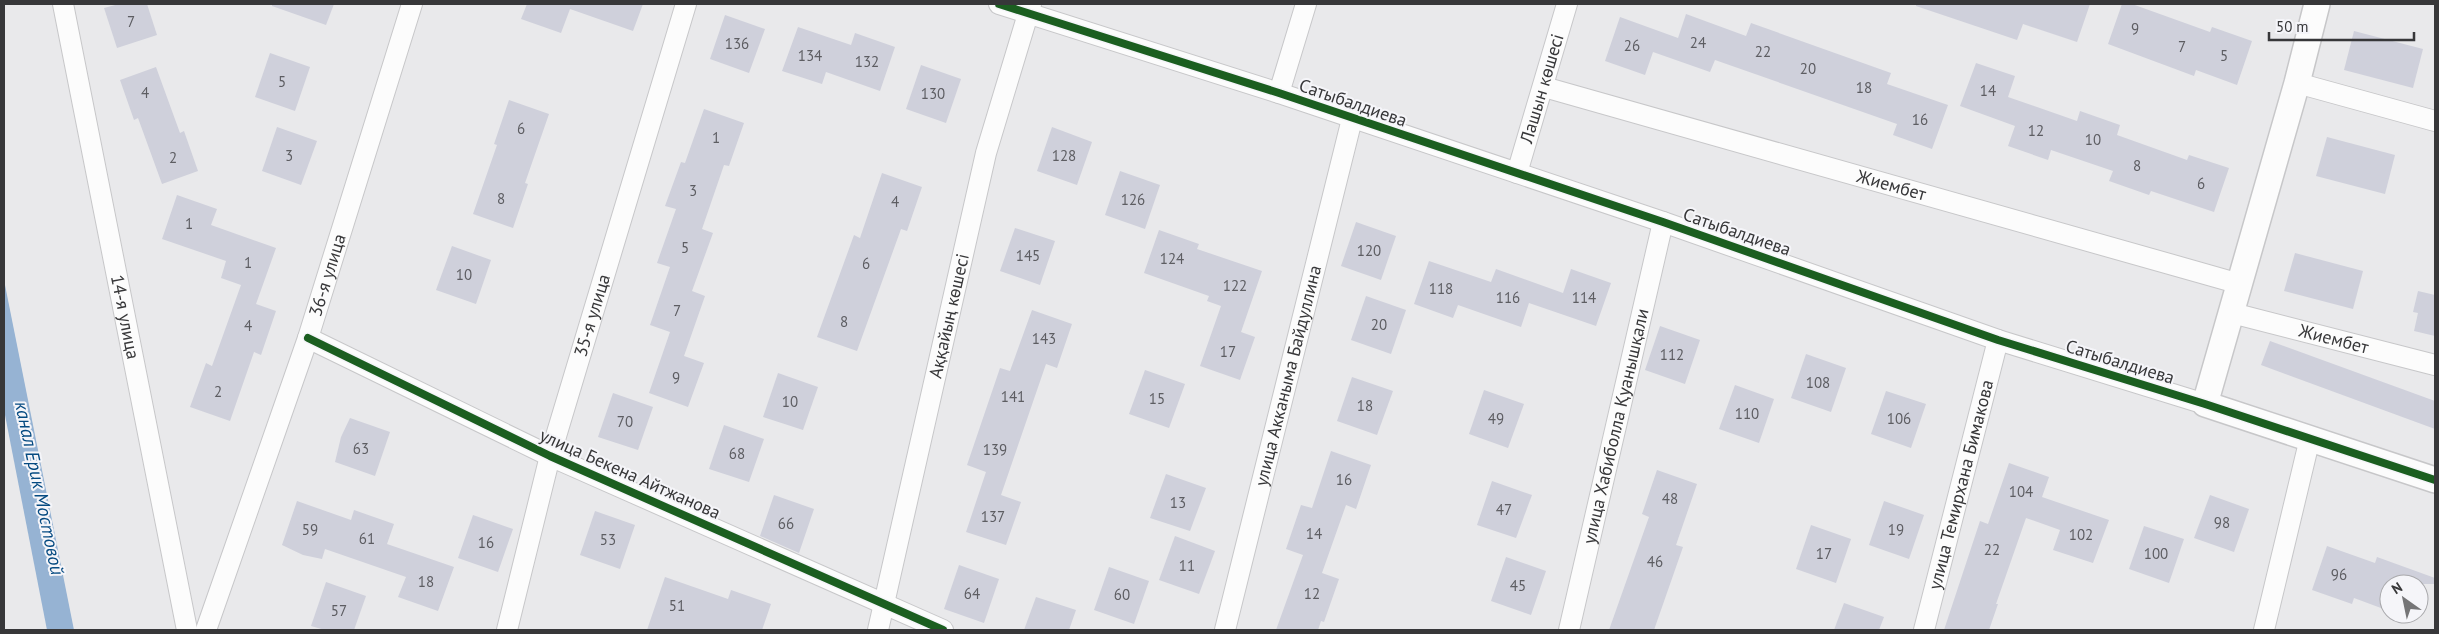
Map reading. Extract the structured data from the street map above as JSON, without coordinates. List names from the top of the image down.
{
  "streets": {
    "street": [
      "Лашын көшесі",
      "Сатыбалдиева",
      "Жиембет",
      "36-я улица",
      "35-я улица",
      "Аққайың көшесі",
      "14-я улица",
      "улица Акканыма Байдуллина",
      "улица Хабиболла Қуанышқали",
      "улица Бекена Айтжанова",
      "улица Темирхана Бимакова"
    ]
  },
  "crossings": [
    ["Лашын көшесі", "Сатыбалдиева"],
    ["Лашын көшесі", "Жиембет"],
    ["Сатыбалдиева", "Аққайың көшесі"],
    ["Сатыбалдиева", "улица Акканыма Байдуллина"],
    ["Сатыбалдиева", "улица Хабиболла Қуанышқали"],
    ["Сатыбалдиева", "улица Темирхана Бимакова"],
    ["36-я улица", "улица Бекена Айтжанова"],
    ["35-я улица", "улица Бекена Айтжанова"],
    ["Аққайың көшесі", "улица Бекена Айтжанова"]
  ],
  "water": ["канал Ерик Мостовой"],
  "house_numbers": [
    "7",
    "9",
    "24",
    "136",
    "26",
    "7",
    "22",
    "134",
    "5",
    "132",
    "20",
    "5",
    "18",
    "14",
    "4",
    "130",
    "16",
    "6",
    "12",
    "1",
    "10",
    "3",
    "128",
    "2",
    "8",
    "6",
    "3",
    "8",
    "126",
    "4",
    "1",
    "5",
    "120",
    "145",
    "124",
    "1",
    "6",
    "10",
    "122",
    "118",
    "116",
    "114",
    "7",
    "8",
    "20",
    "4",
    "143",
    "17",
    "112",
    "9",
    "108",
    "2",
    "141",
    "15",
    "10",
    "18",
    "110",
    "49",
    "106",
    "70",
    "63",
    "139",
    "68",
    "16",
    "104",
    "48",
    "13",
    "47",
    "137",
    "98",
    "66",
    "59",
    "19",
    "14",
    "102",
    "61",
    "53",
    "16",
    "22",
    "17",
    "100",
    "46",
    "11",
    "96",
    "18",
    "45",
    "64",
    "12",
    "60",
    "51",
    "57"
  ],
  "scale_bar": "50 m",
  "north": "top left"
}
